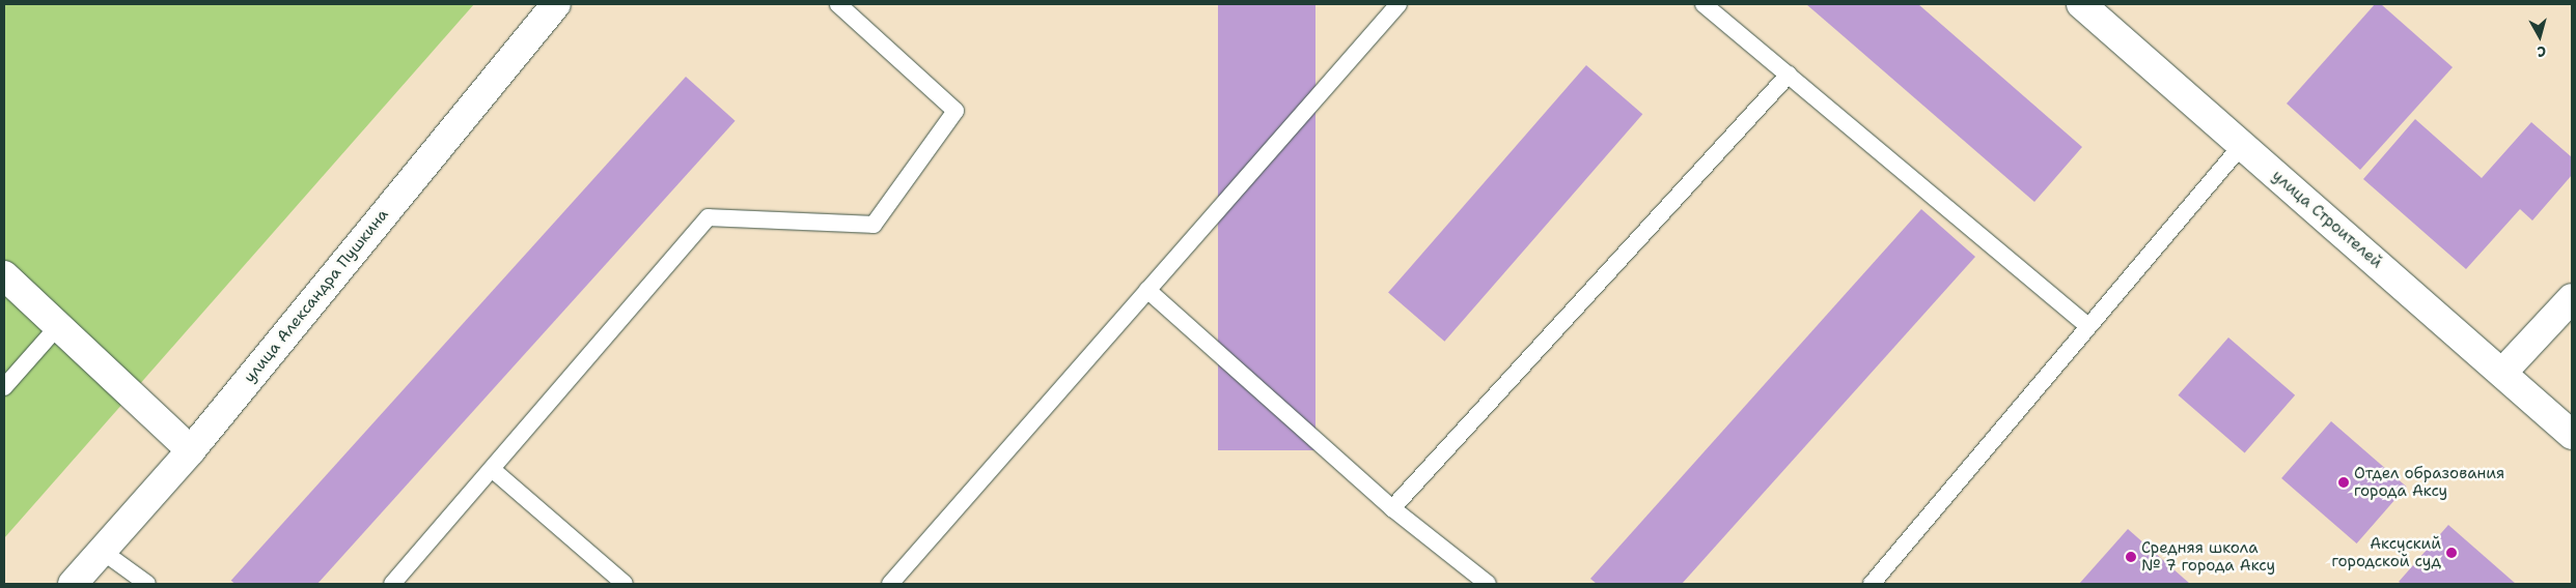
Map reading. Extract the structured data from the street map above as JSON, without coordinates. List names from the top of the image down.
{
  "streets": {
    "street": ["улица Строителей", "улица Александра Пушкина"]
  },
  "places": ["Отдел образования города Аксу", "Аксуский городской суд", "Средняя школа № 7 города Аксу"],
  "north": "bottom"
}
